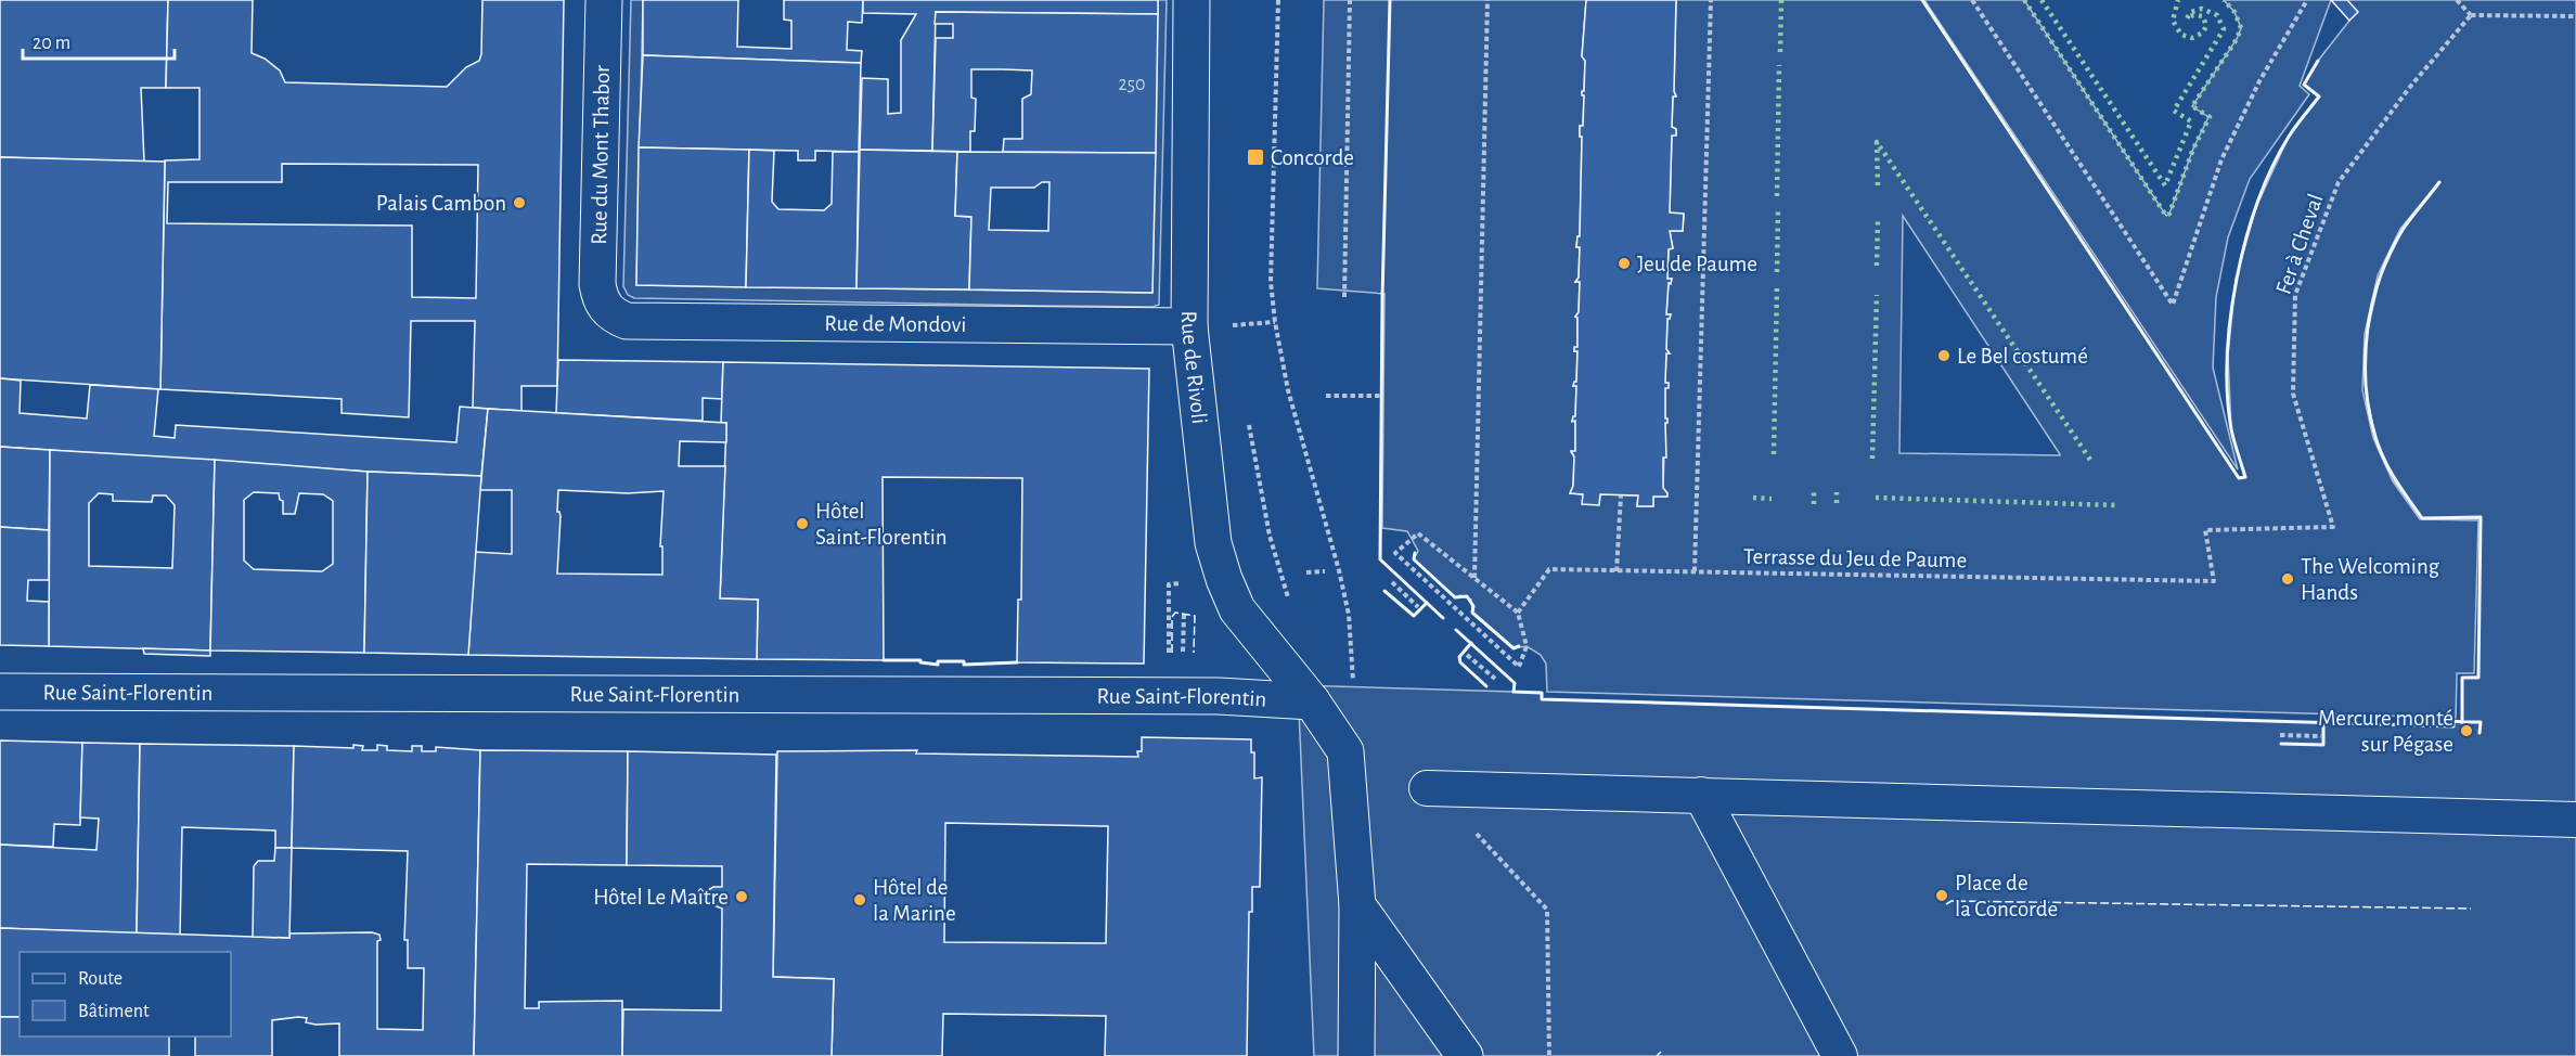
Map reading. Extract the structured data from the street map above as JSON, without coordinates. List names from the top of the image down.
{
  "streets": {
    "street": [
      "Rue du Mont Thabor",
      "Rue de Mondovi",
      "Rue de Rivoli",
      "Rue Saint-Florentin"
    ],
    "path": ["Fer à Cheval", "Terrasse du Jeu de Paume"]
  },
  "crossings": [
    ["Rue du Mont Thabor", "Rue de Mondovi"],
    ["Fer à Cheval", "Terrasse du Jeu de Paume"],
    ["Rue de Mondovi", "Rue de Rivoli"],
    ["Rue de Rivoli", "Rue Saint-Florentin"]
  ],
  "places": {
    "transit": ["Concorde"],
    "other": [
      "Palais Cambon",
      "Jeu de Paume",
      "Le Bel costumé",
      "Hôtel Saint-Florentin",
      "The Welcoming Hands",
      "Mercure monté sur Pégase",
      "Place de la Concorde",
      "Hôtel Le Maître",
      "Hôtel de la Marine"
    ]
  },
  "house_numbers": ["250"],
  "legend": ["Route", "Bâtiment"],
  "scale_bar": "20 m"
}
